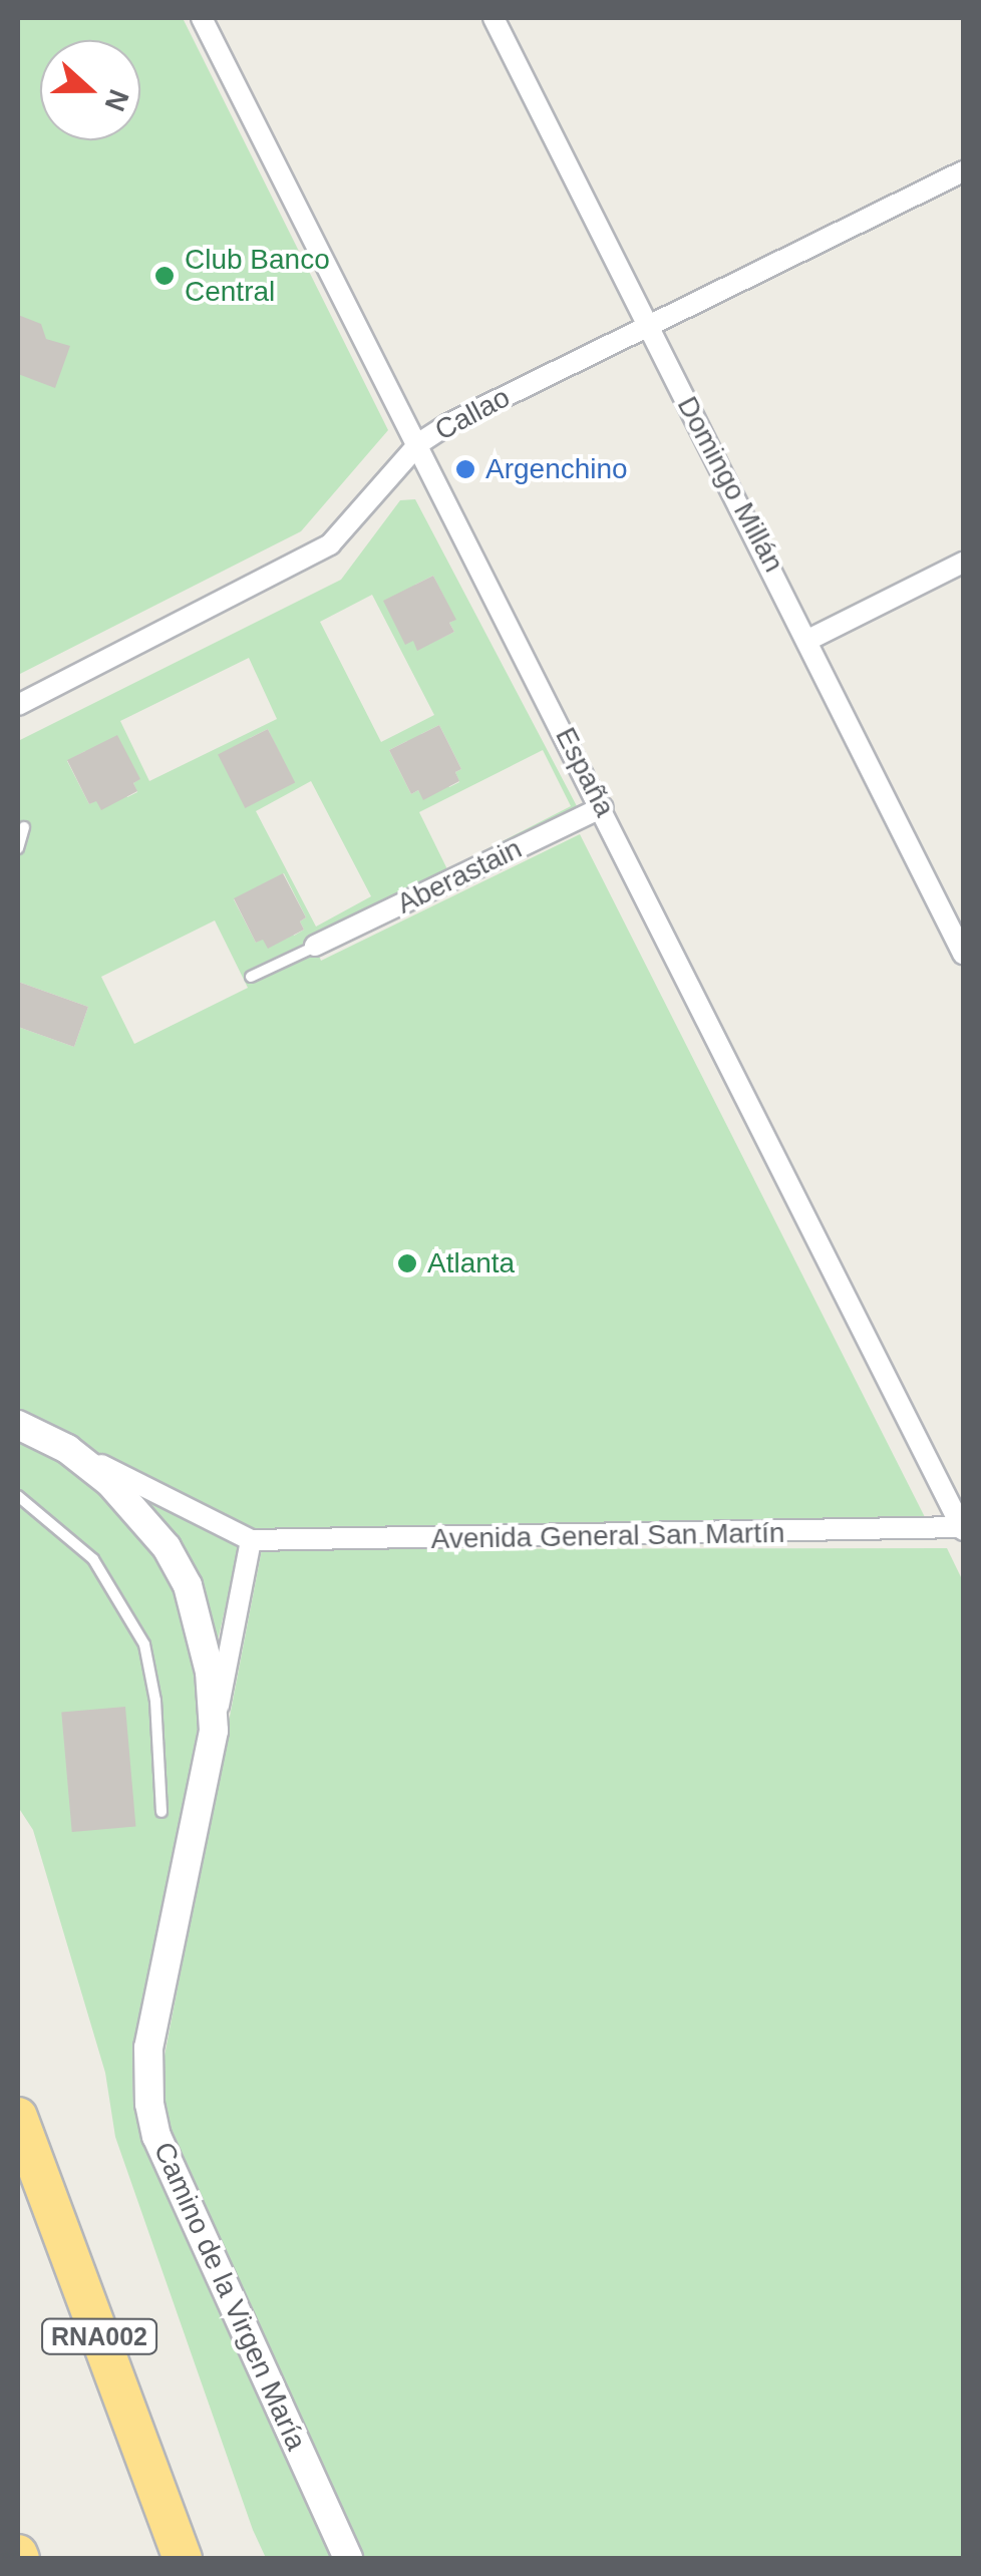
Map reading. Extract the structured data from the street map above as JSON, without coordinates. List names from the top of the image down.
{
  "streets": {
    "highway": ["RNA002"],
    "street": [
      "Callao",
      "Domingo Millán",
      "España",
      "Aberastain",
      "Avenida General San Martín",
      "Camino de la Virgen María"
    ]
  },
  "crossings": [
    ["Callao", "Domingo Millán"],
    ["Callao", "España"],
    ["España", "Aberastain"],
    ["España", "Avenida General San Martín"],
    ["Avenida General San Martín", "Camino de la Virgen María"]
  ],
  "places": ["Club Banco Central", "Argenchino", "Atlanta"],
  "north": "right"
}
